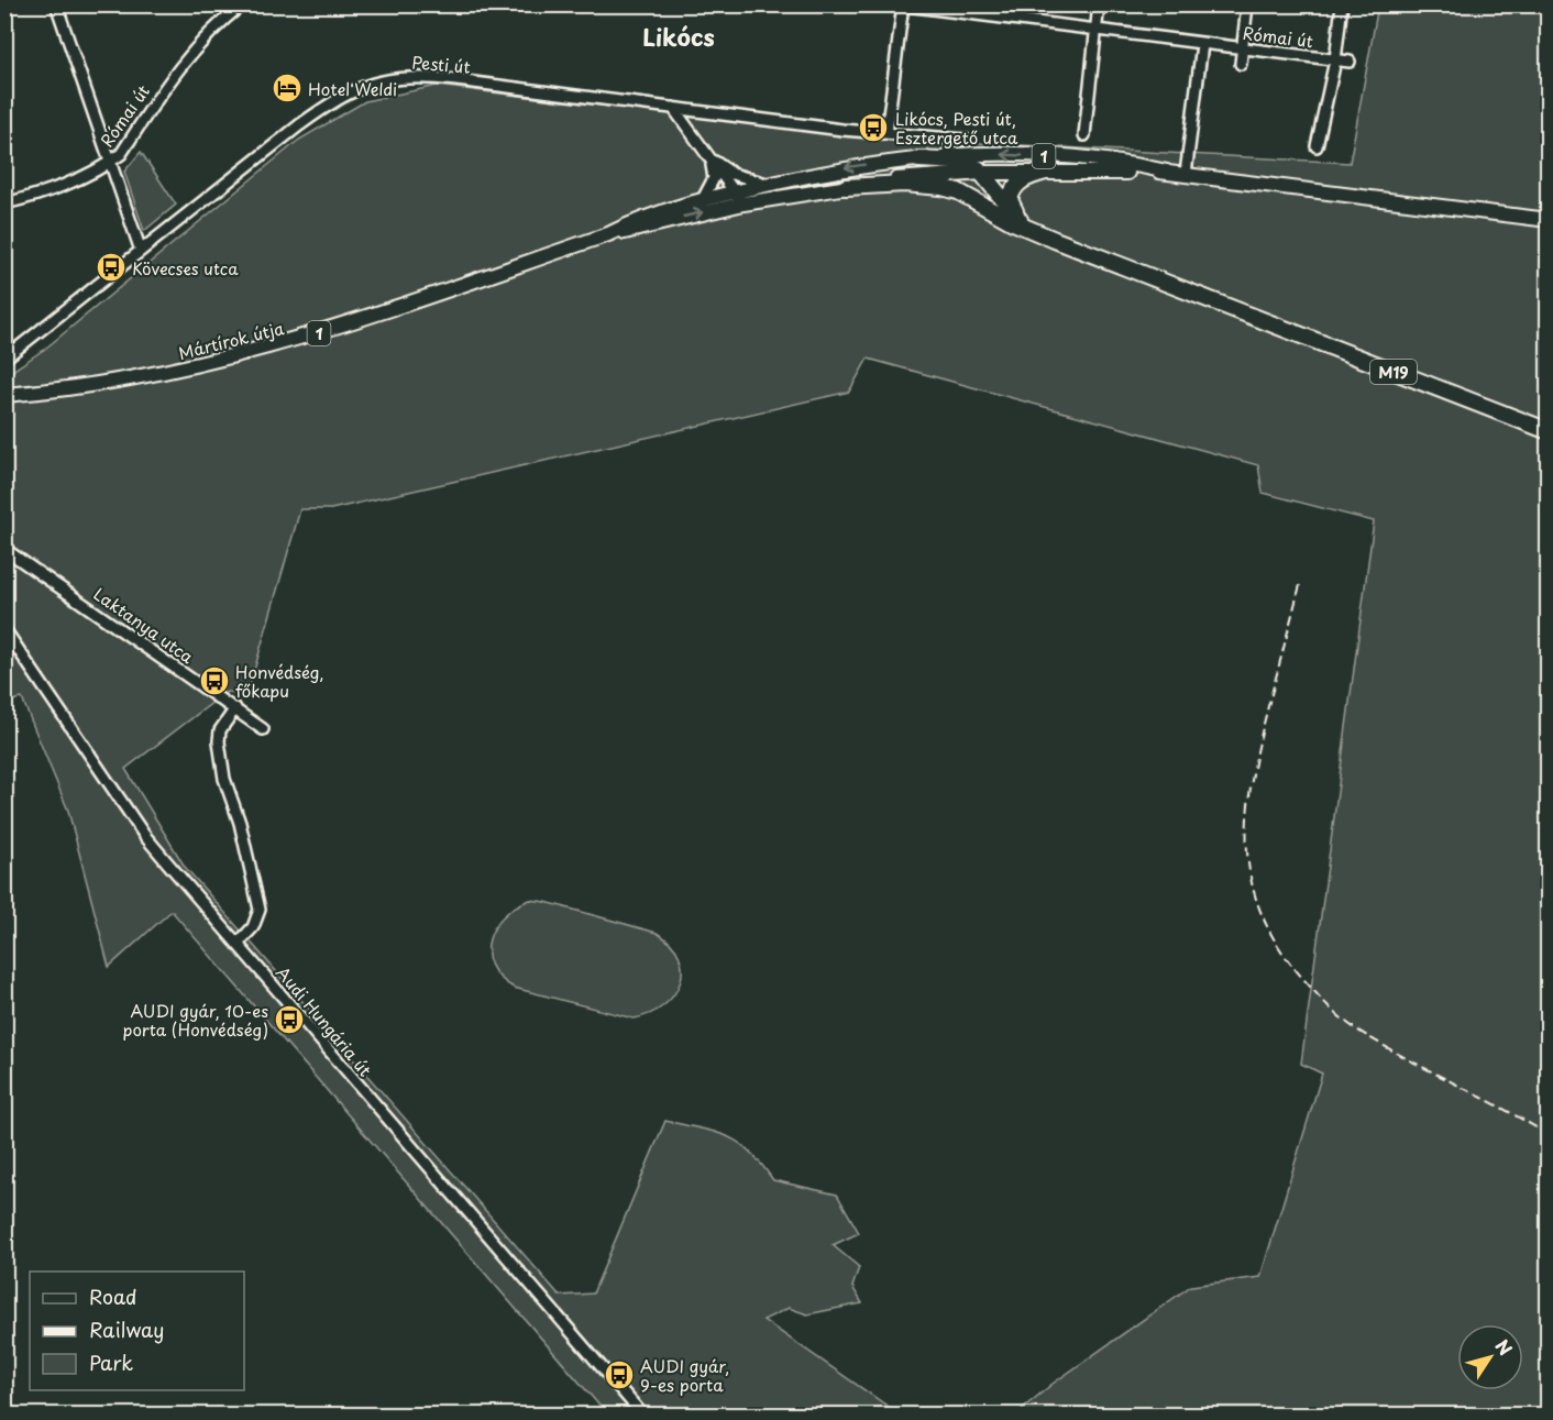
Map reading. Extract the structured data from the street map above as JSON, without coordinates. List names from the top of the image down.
{
  "streets": {
    "highway": ["M19"],
    "main road": ["1", "Mártírok útja"],
    "street": [
      "Római út",
      "Pesti út",
      "Laktanya utca",
      "Audi Hungária út"
    ]
  },
  "crossings": [
    ["1", "Mártírok útja"]
  ],
  "districts": ["Likócs"],
  "places": {
    "hotel": ["Hotel Weldi"],
    "bus stop": [
      "Likócs, Pesti út, Esztergető utca",
      "Kövecses utca",
      "Honvédség, főkapu",
      "AUDI gyár, 10-es porta (Honvédség)",
      "AUDI gyár, 9-es porta"
    ]
  },
  "legend": ["Road", "Railway", "Park"],
  "north": "top right"
}
